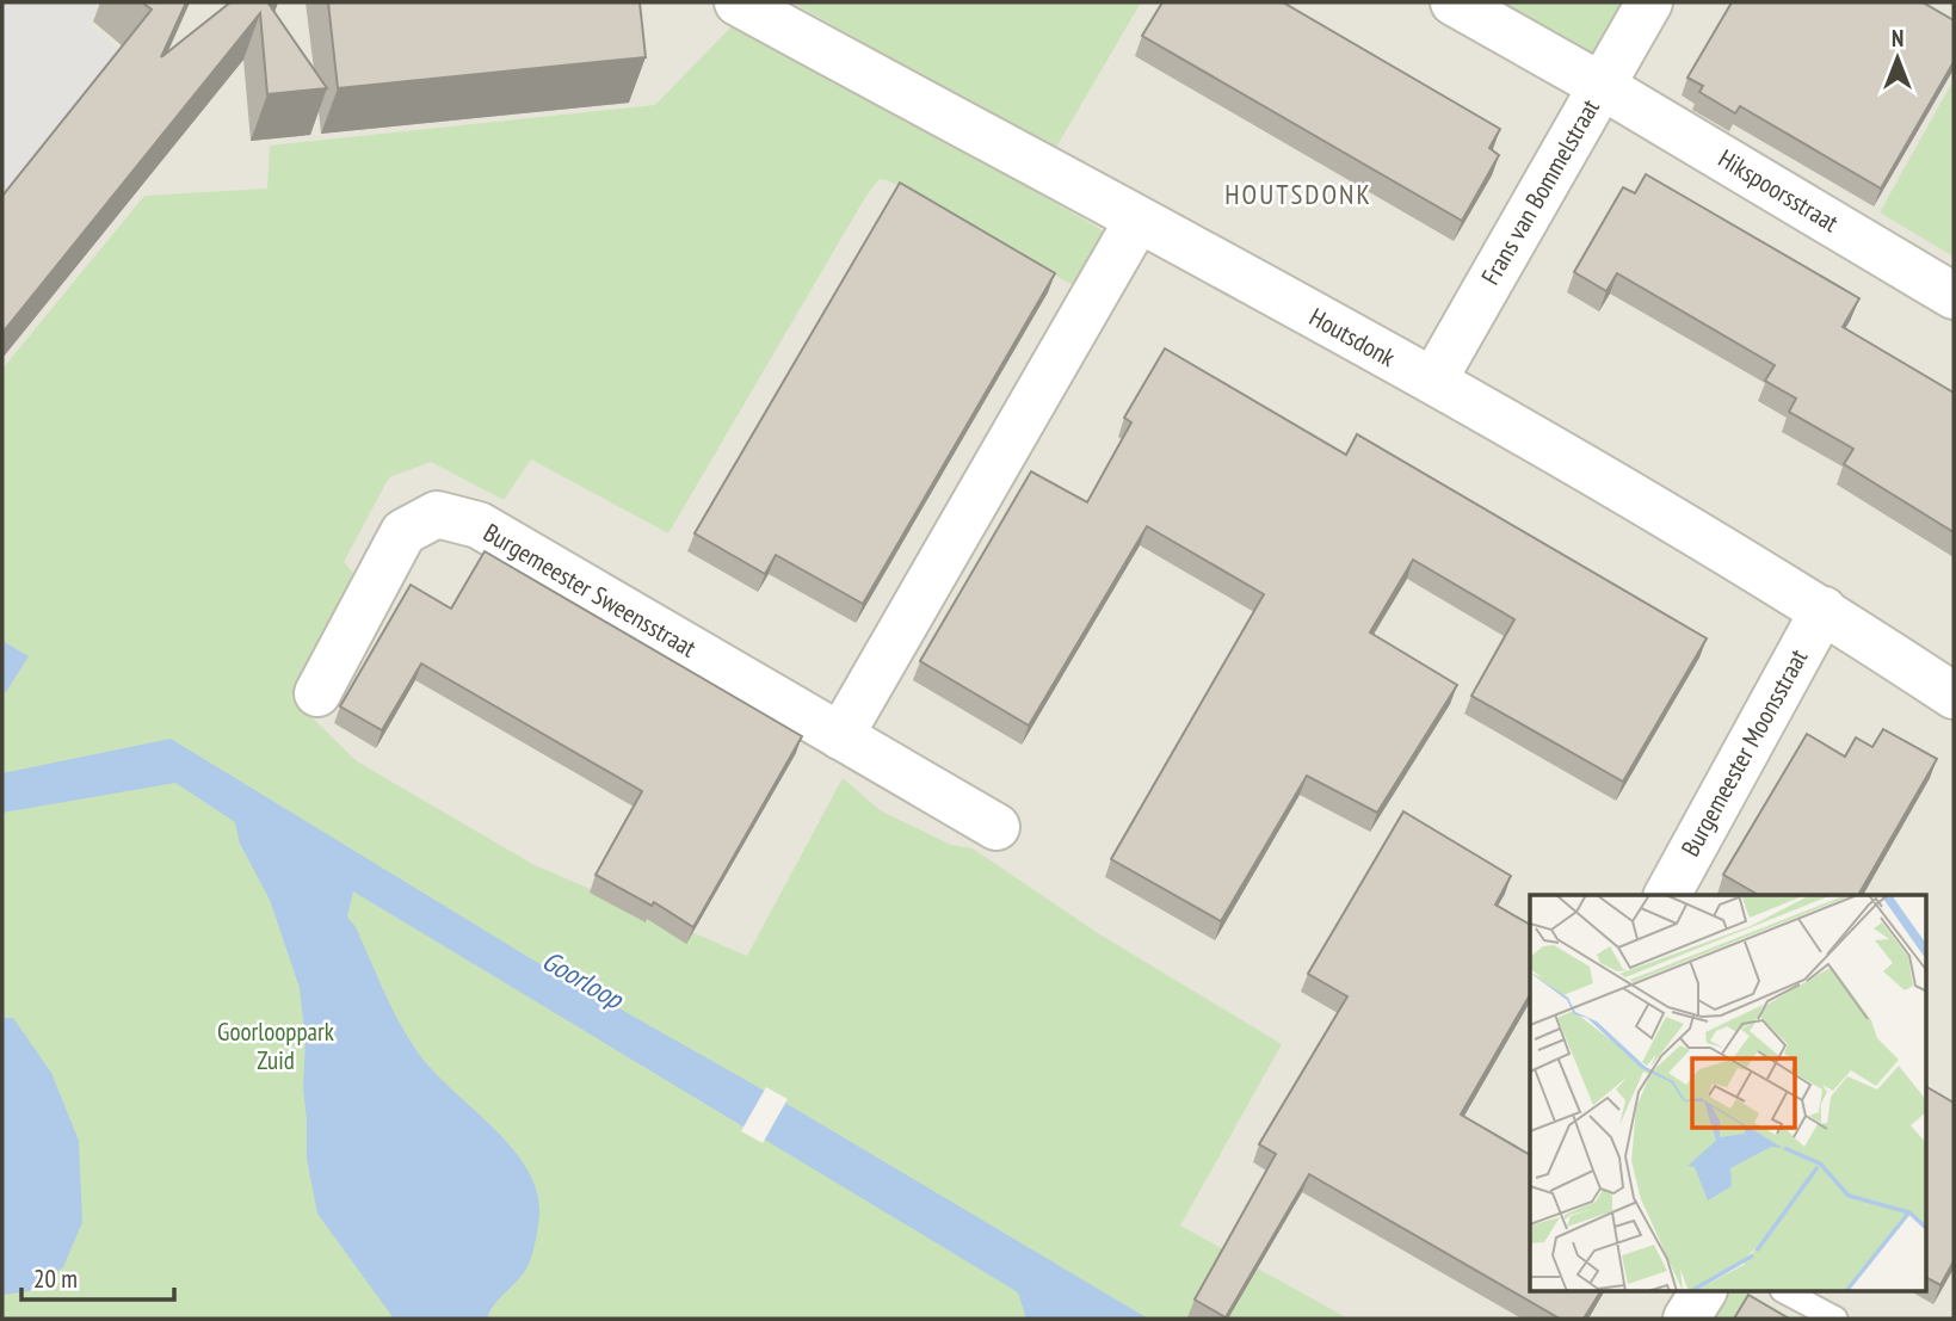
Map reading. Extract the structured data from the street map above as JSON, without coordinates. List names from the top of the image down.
{
  "streets": {
    "street": [
      "Hikspoorsstraat",
      "Frans van Bommelstraat",
      "Houtsdonk",
      "Burgemeester Sweensstraat",
      "Burgemeester Moonsstraat"
    ]
  },
  "crossings": [
    ["Hikspoorsstraat", "Frans van Bommelstraat"],
    ["Frans van Bommelstraat", "Houtsdonk"],
    ["Houtsdonk", "Burgemeester Moonsstraat"]
  ],
  "districts": ["HOUTSDONK"],
  "water": ["Goorloop"],
  "parks": ["Goorlooppark Zuid"],
  "scale_bar": "20 m",
  "north": "top"
}
